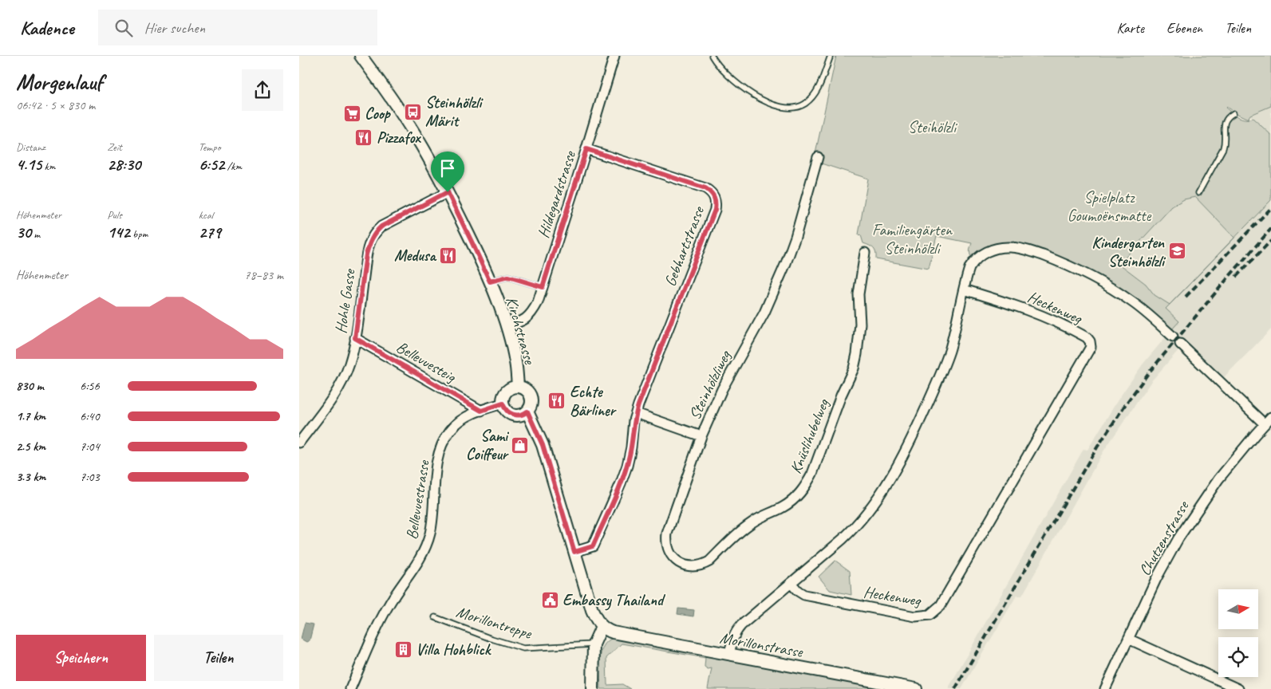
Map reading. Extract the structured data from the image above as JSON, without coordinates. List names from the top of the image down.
{
  "streets": {
    "street": [
      "Hildegardstrasse",
      "Gebhartstrasse",
      "Hohle Gasse",
      "Heckenweg",
      "Kirchstrasse",
      "Bellevuesteig",
      "Steinhölzliweg",
      "Knüslihubelweg",
      "Bellevuestrasse",
      "Chutzenstrasse",
      "Morillonstrasse"
    ],
    "lane": ["Morillontreppe"]
  },
  "crossings": [
    ["Hildegardstrasse", "Gebhartstrasse"],
    ["Hildegardstrasse", "Kirchstrasse"],
    ["Gebhartstrasse", "Steinhölzliweg"],
    ["Hohle Gasse", "Kirchstrasse"],
    ["Hohle Gasse", "Bellevuesteig"],
    ["Kirchstrasse", "Bellevuestrasse"],
    ["Kirchstrasse", "Morillonstrasse"],
    ["Bellevuesteig", "Bellevuestrasse"],
    ["Steinhölzliweg", "Knüslihubelweg"]
  ],
  "parks": ["Steihölzli", "Spielplatz Goumoënsmatte", "Familiengärten Steinhölzli"],
  "places": {
    "bus stop": ["Steinhölzli Märit"],
    "supermarket": ["Coop"],
    "restaurant": ["Pizzafox", "Medusa", "Echte Bärliner"],
    "school or university": ["Kindergarten Steinhölzli"],
    "shop": ["Sami Coiffeur"],
    "public building": ["Embassy Thailand"],
    "building": ["Villa Hohblick"]
  },
  "north": "right",
  "page": {
    "header": "Kadence",
    "search": "Hier suchen",
    "nav": ["Karte", "Ebenen", "Teilen"],
    "heading": ["Morgenlauf", "06:42 · 5 × 830 m"],
    "stats": [
      ["Distanz", "4.15 km"],
      ["Zeit", "28:30"],
      ["Tempo", "6:52 /km"],
      ["Höhenmeter", "30 m"],
      ["Puls", "142 bpm"],
      ["kcal", "279"]
    ],
    "chart": ["Höhenmeter", "78–83 m"],
    "list": [
      {
        "name": "830 m",
        "note": "6:56"
      },
      {
        "name": "1.7 km",
        "note": "6:40"
      },
      {
        "name": "2.5 km",
        "note": "7:04"
      },
      {
        "name": "3.3 km",
        "note": "7:03"
      }
    ],
    "buttons": ["Speichern", "Teilen"]
  }
}
